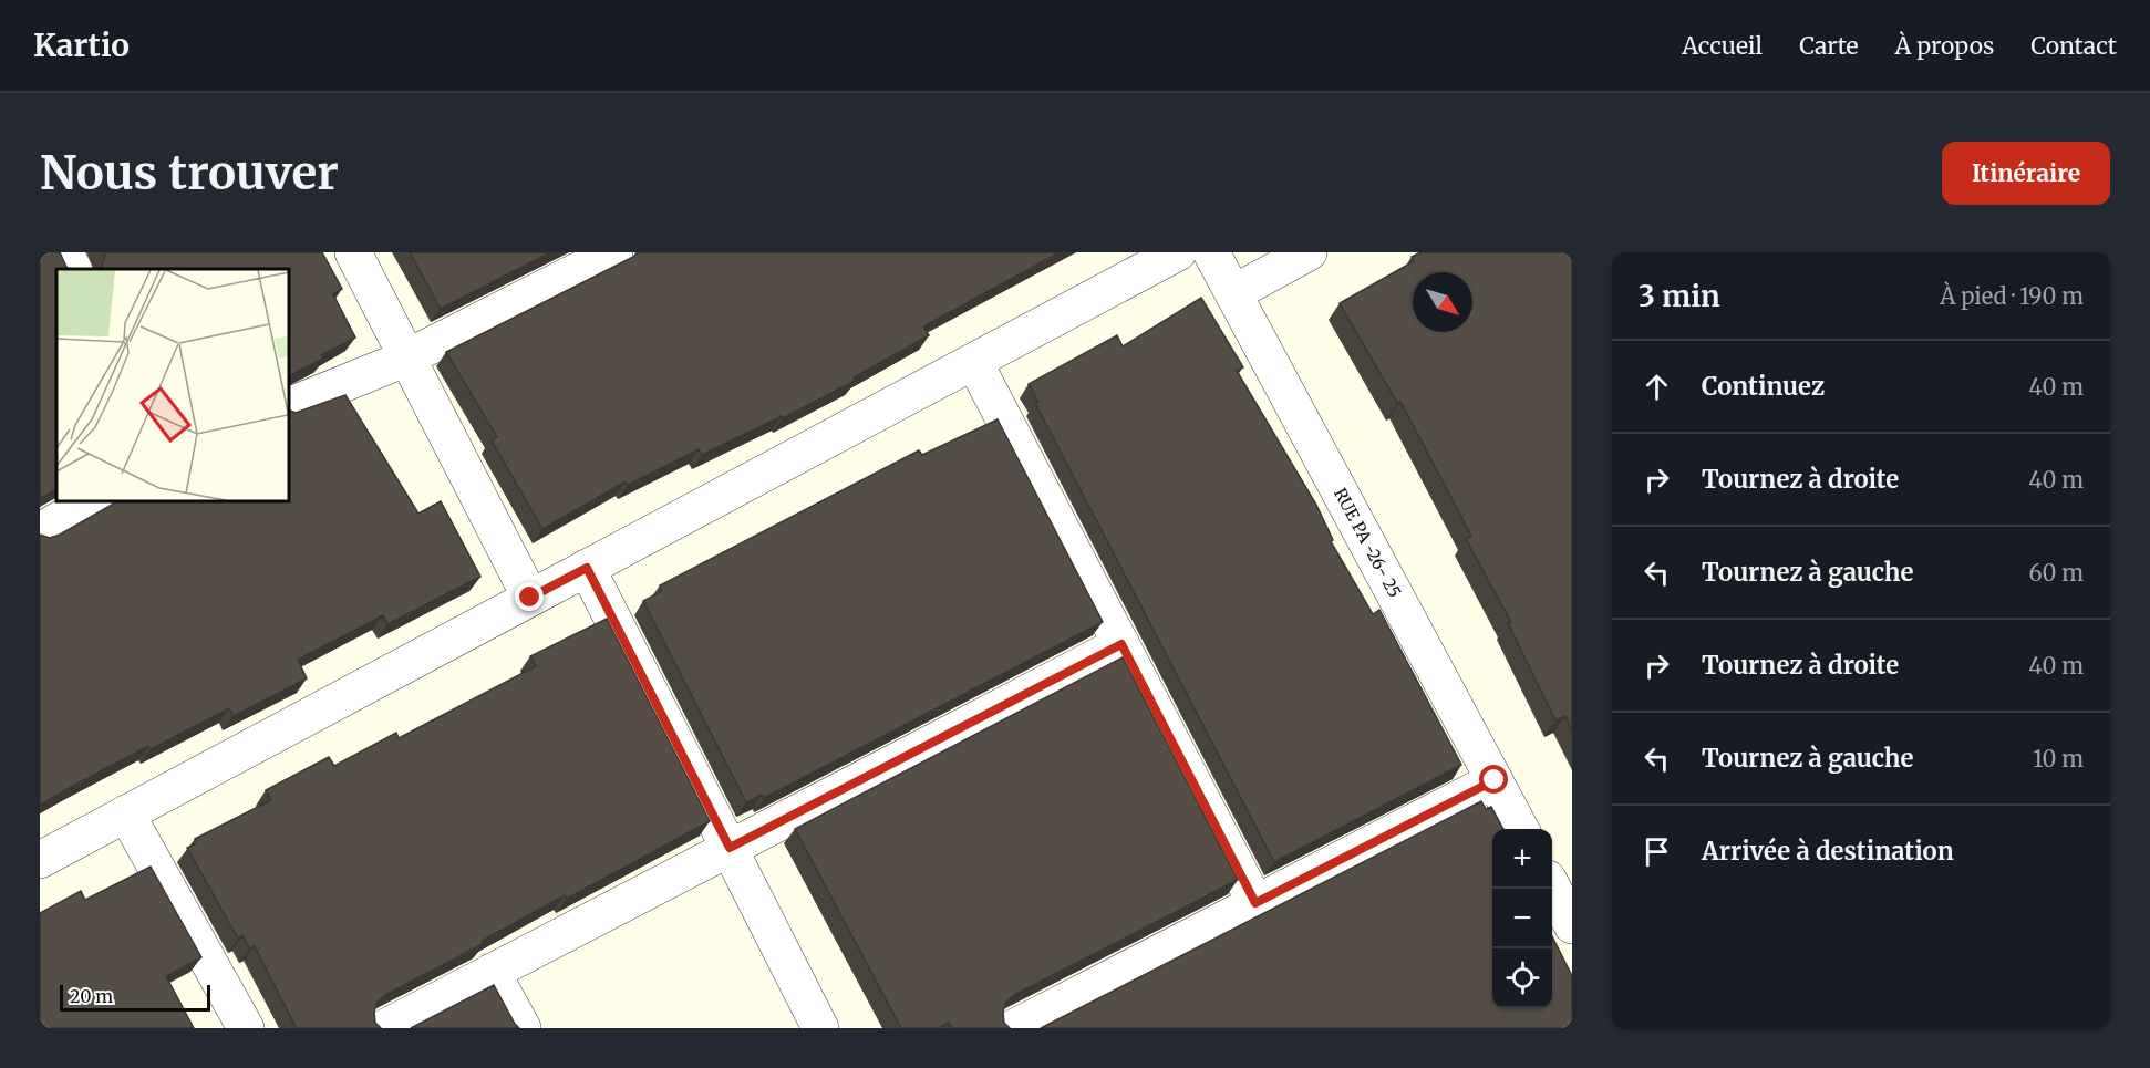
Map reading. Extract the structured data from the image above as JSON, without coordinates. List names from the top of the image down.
{
  "streets": {
    "street": ["RUE PA -26- 25"]
  },
  "scale_bar": "20 m",
  "north": "bottom right",
  "page": {
    "header": "Kartio",
    "nav": [
      "Accueil",
      "Carte",
      "À propos",
      "Contact"
    ],
    "buttons": "Itinéraire",
    "title": "Nous trouver",
    "heading": ["3 min", "À pied · 190 m"],
    "list": [
      ["Continuez", "40 m"],
      ["Tournez à droite", "40 m"],
      ["Tournez à gauche", "60 m"],
      ["Tournez à droite", "40 m"],
      ["Tournez à gauche", "10 m"],
      "Arrivée à destination"
    ],
    "map_buttons": ["+", "−"],
    "scale": "20 m"
  }
}
